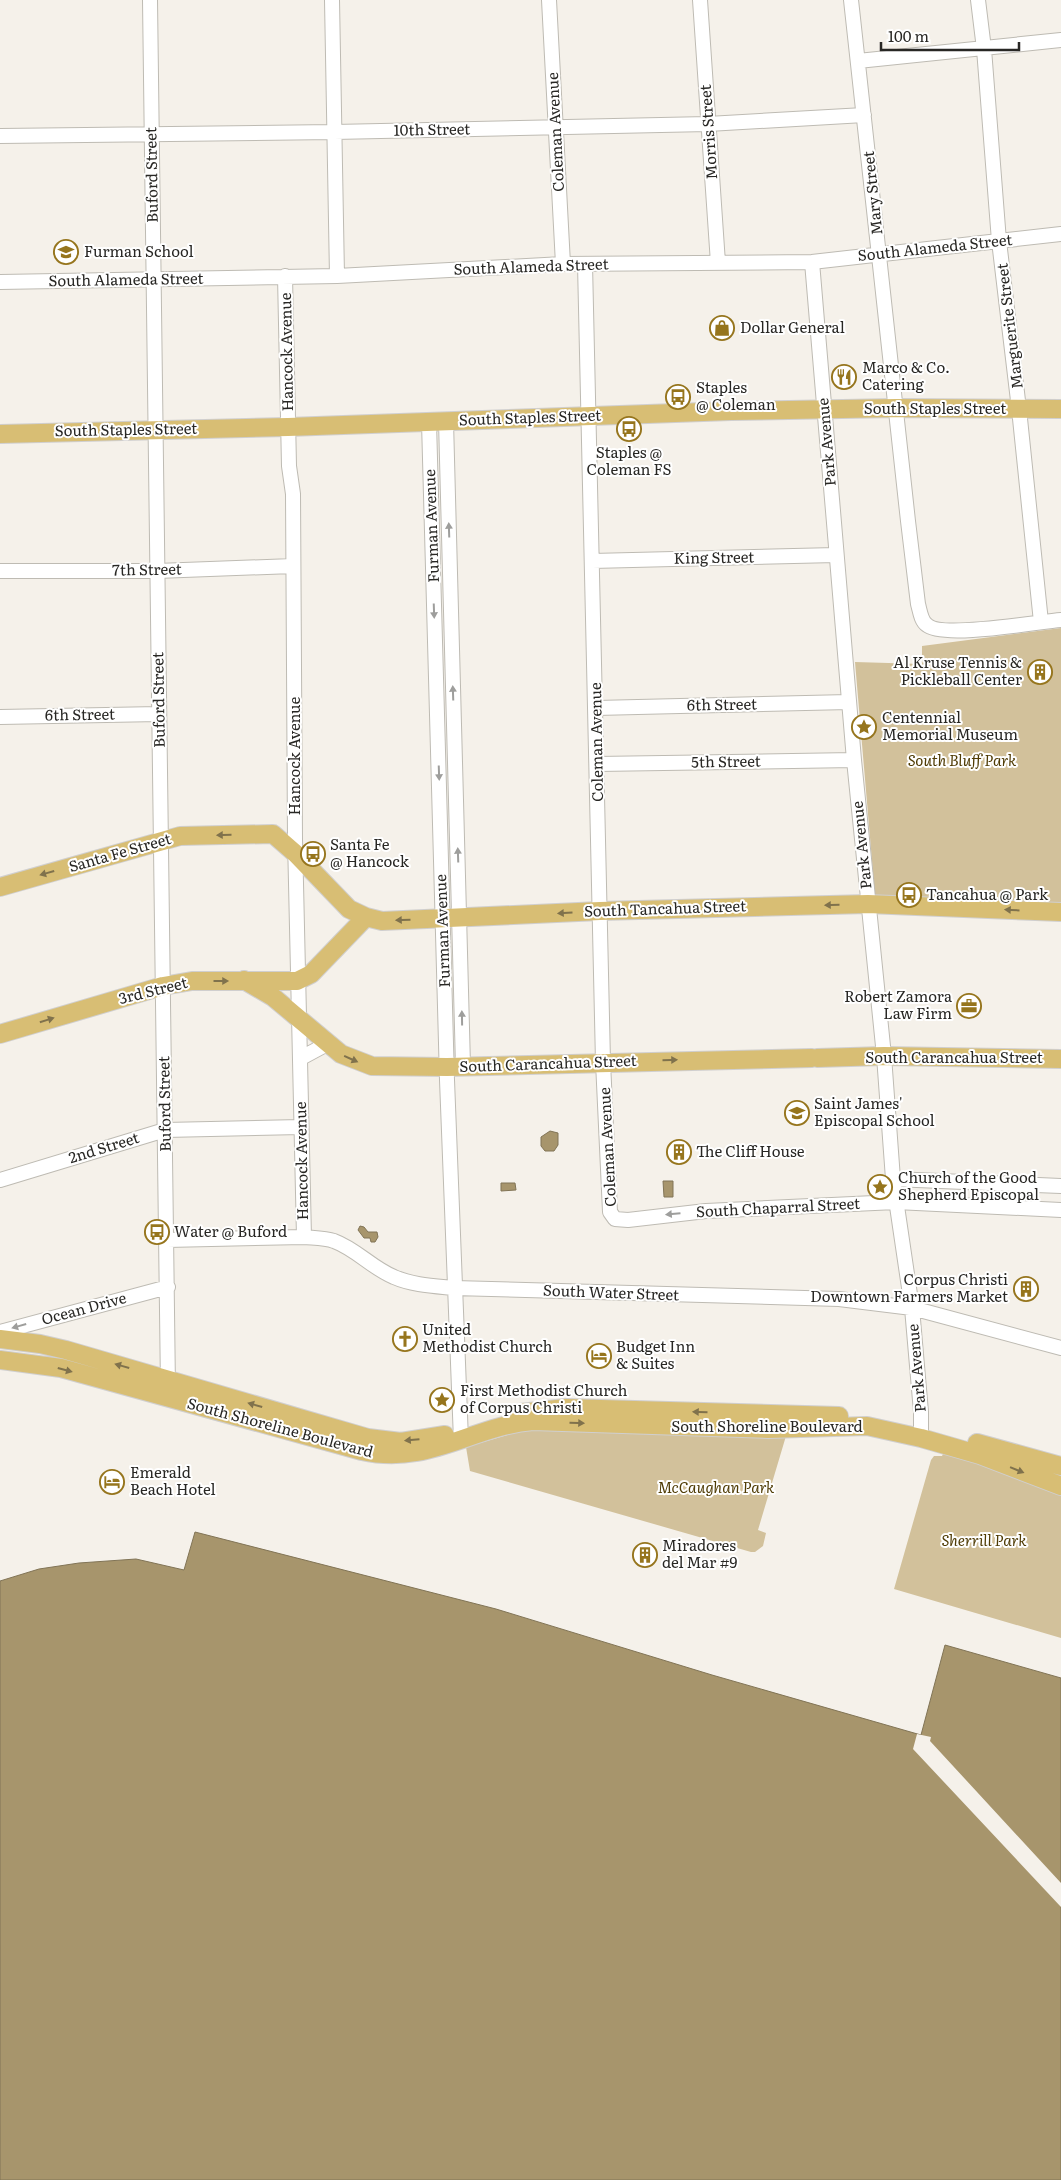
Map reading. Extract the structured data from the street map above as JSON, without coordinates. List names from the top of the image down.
{
  "streets": {
    "main road": [
      "South Staples Street",
      "Santa Fe Street",
      "South Tancahua Street",
      "3rd Street",
      "South Carancahua Street",
      "South Shoreline Boulevard"
    ],
    "street": [
      "10th Street",
      "Coleman Avenue",
      "Morris Street",
      "Buford Street",
      "Mary Street",
      "South Alameda Street",
      "Marguerite Street",
      "Hancock Avenue",
      "Park Avenue",
      "Furman Avenue",
      "King Street",
      "7th Street",
      "6th Street",
      "5th Street",
      "2nd Street",
      "South Chaparral Street",
      "South Water Street",
      "Ocean Drive"
    ]
  },
  "crossings": [
    ["10th Street", "Coleman Avenue"],
    ["10th Street", "Morris Street"],
    ["10th Street", "Buford Street"],
    ["10th Street", "Mary Street"],
    ["Coleman Avenue", "South Alameda Street"],
    ["Coleman Avenue", "South Staples Street"],
    ["Coleman Avenue", "King Street"],
    ["Coleman Avenue", "6th Street"],
    ["Coleman Avenue", "5th Street"],
    ["Coleman Avenue", "South Tancahua Street"],
    ["Coleman Avenue", "South Carancahua Street"],
    ["Coleman Avenue", "South Chaparral Street"],
    ["Morris Street", "South Alameda Street"],
    ["Buford Street", "South Alameda Street"],
    ["Buford Street", "South Staples Street"],
    ["Buford Street", "7th Street"],
    ["Buford Street", "6th Street"],
    ["Buford Street", "Santa Fe Street"],
    ["Buford Street", "3rd Street"],
    ["Buford Street", "2nd Street"],
    ["Buford Street", "South Water Street"],
    ["Buford Street", "Ocean Drive"],
    ["Buford Street", "South Shoreline Boulevard"],
    ["Mary Street", "South Alameda Street"],
    ["Mary Street", "Marguerite Street"],
    ["Mary Street", "South Staples Street"],
    ["South Alameda Street", "Marguerite Street"],
    ["South Alameda Street", "Hancock Avenue"],
    ["South Alameda Street", "Park Avenue"],
    ["Marguerite Street", "South Staples Street"],
    ["Hancock Avenue", "South Staples Street"],
    ["Hancock Avenue", "7th Street"],
    ["Hancock Avenue", "South Tancahua Street"],
    ["Hancock Avenue", "3rd Street"],
    ["Hancock Avenue", "South Carancahua Street"],
    ["Hancock Avenue", "2nd Street"],
    ["Hancock Avenue", "South Water Street"],
    ["South Staples Street", "Park Avenue"],
    ["South Staples Street", "Furman Avenue"],
    ["Park Avenue", "King Street"],
    ["Park Avenue", "6th Street"],
    ["Park Avenue", "5th Street"],
    ["Park Avenue", "South Tancahua Street"],
    ["Park Avenue", "South Carancahua Street"],
    ["Park Avenue", "South Chaparral Street"],
    ["Park Avenue", "South Water Street"],
    ["Park Avenue", "South Shoreline Boulevard"],
    ["Furman Avenue", "South Tancahua Street"],
    ["Furman Avenue", "South Carancahua Street"],
    ["Furman Avenue", "South Water Street"],
    ["Furman Avenue", "South Shoreline Boulevard"]
  ],
  "one_way": [
    "Santa Fe Street",
    "South Tancahua Street",
    "3rd Street",
    "South Carancahua Street",
    "South Chaparral Street",
    "Ocean Drive"
  ],
  "parks": ["South Bluff Park", "McCaughan Park", "Sherrill Park"],
  "places": {
    "school or university": ["Furman School", "Saint James' Episcopal School"],
    "shop": ["Dollar General"],
    "restaurant": ["Marco & Co. Catering"],
    "bus stop": [
      "Staples @ Coleman",
      "Staples @ Coleman FS",
      "Santa Fe @ Hancock",
      "Tancahua @ Park",
      "Water @ Buford"
    ],
    "building": [
      "Al Kruse Tennis & Pickleball Center",
      "The Cliff House",
      "Corpus Christi Downtown Farmers Market",
      "Miradores del Mar #9"
    ],
    "place": ["Centennial Memorial Museum", "Church of the Good Shepherd Episcopal", "First Methodist Church of Corpus Christi"],
    "office": ["Robert Zamora Law Firm"],
    "church": ["United Methodist Church"],
    "hotel": ["Budget Inn & Suites", "Emerald Beach Hotel"]
  },
  "scale_bar": "100 m"
}
